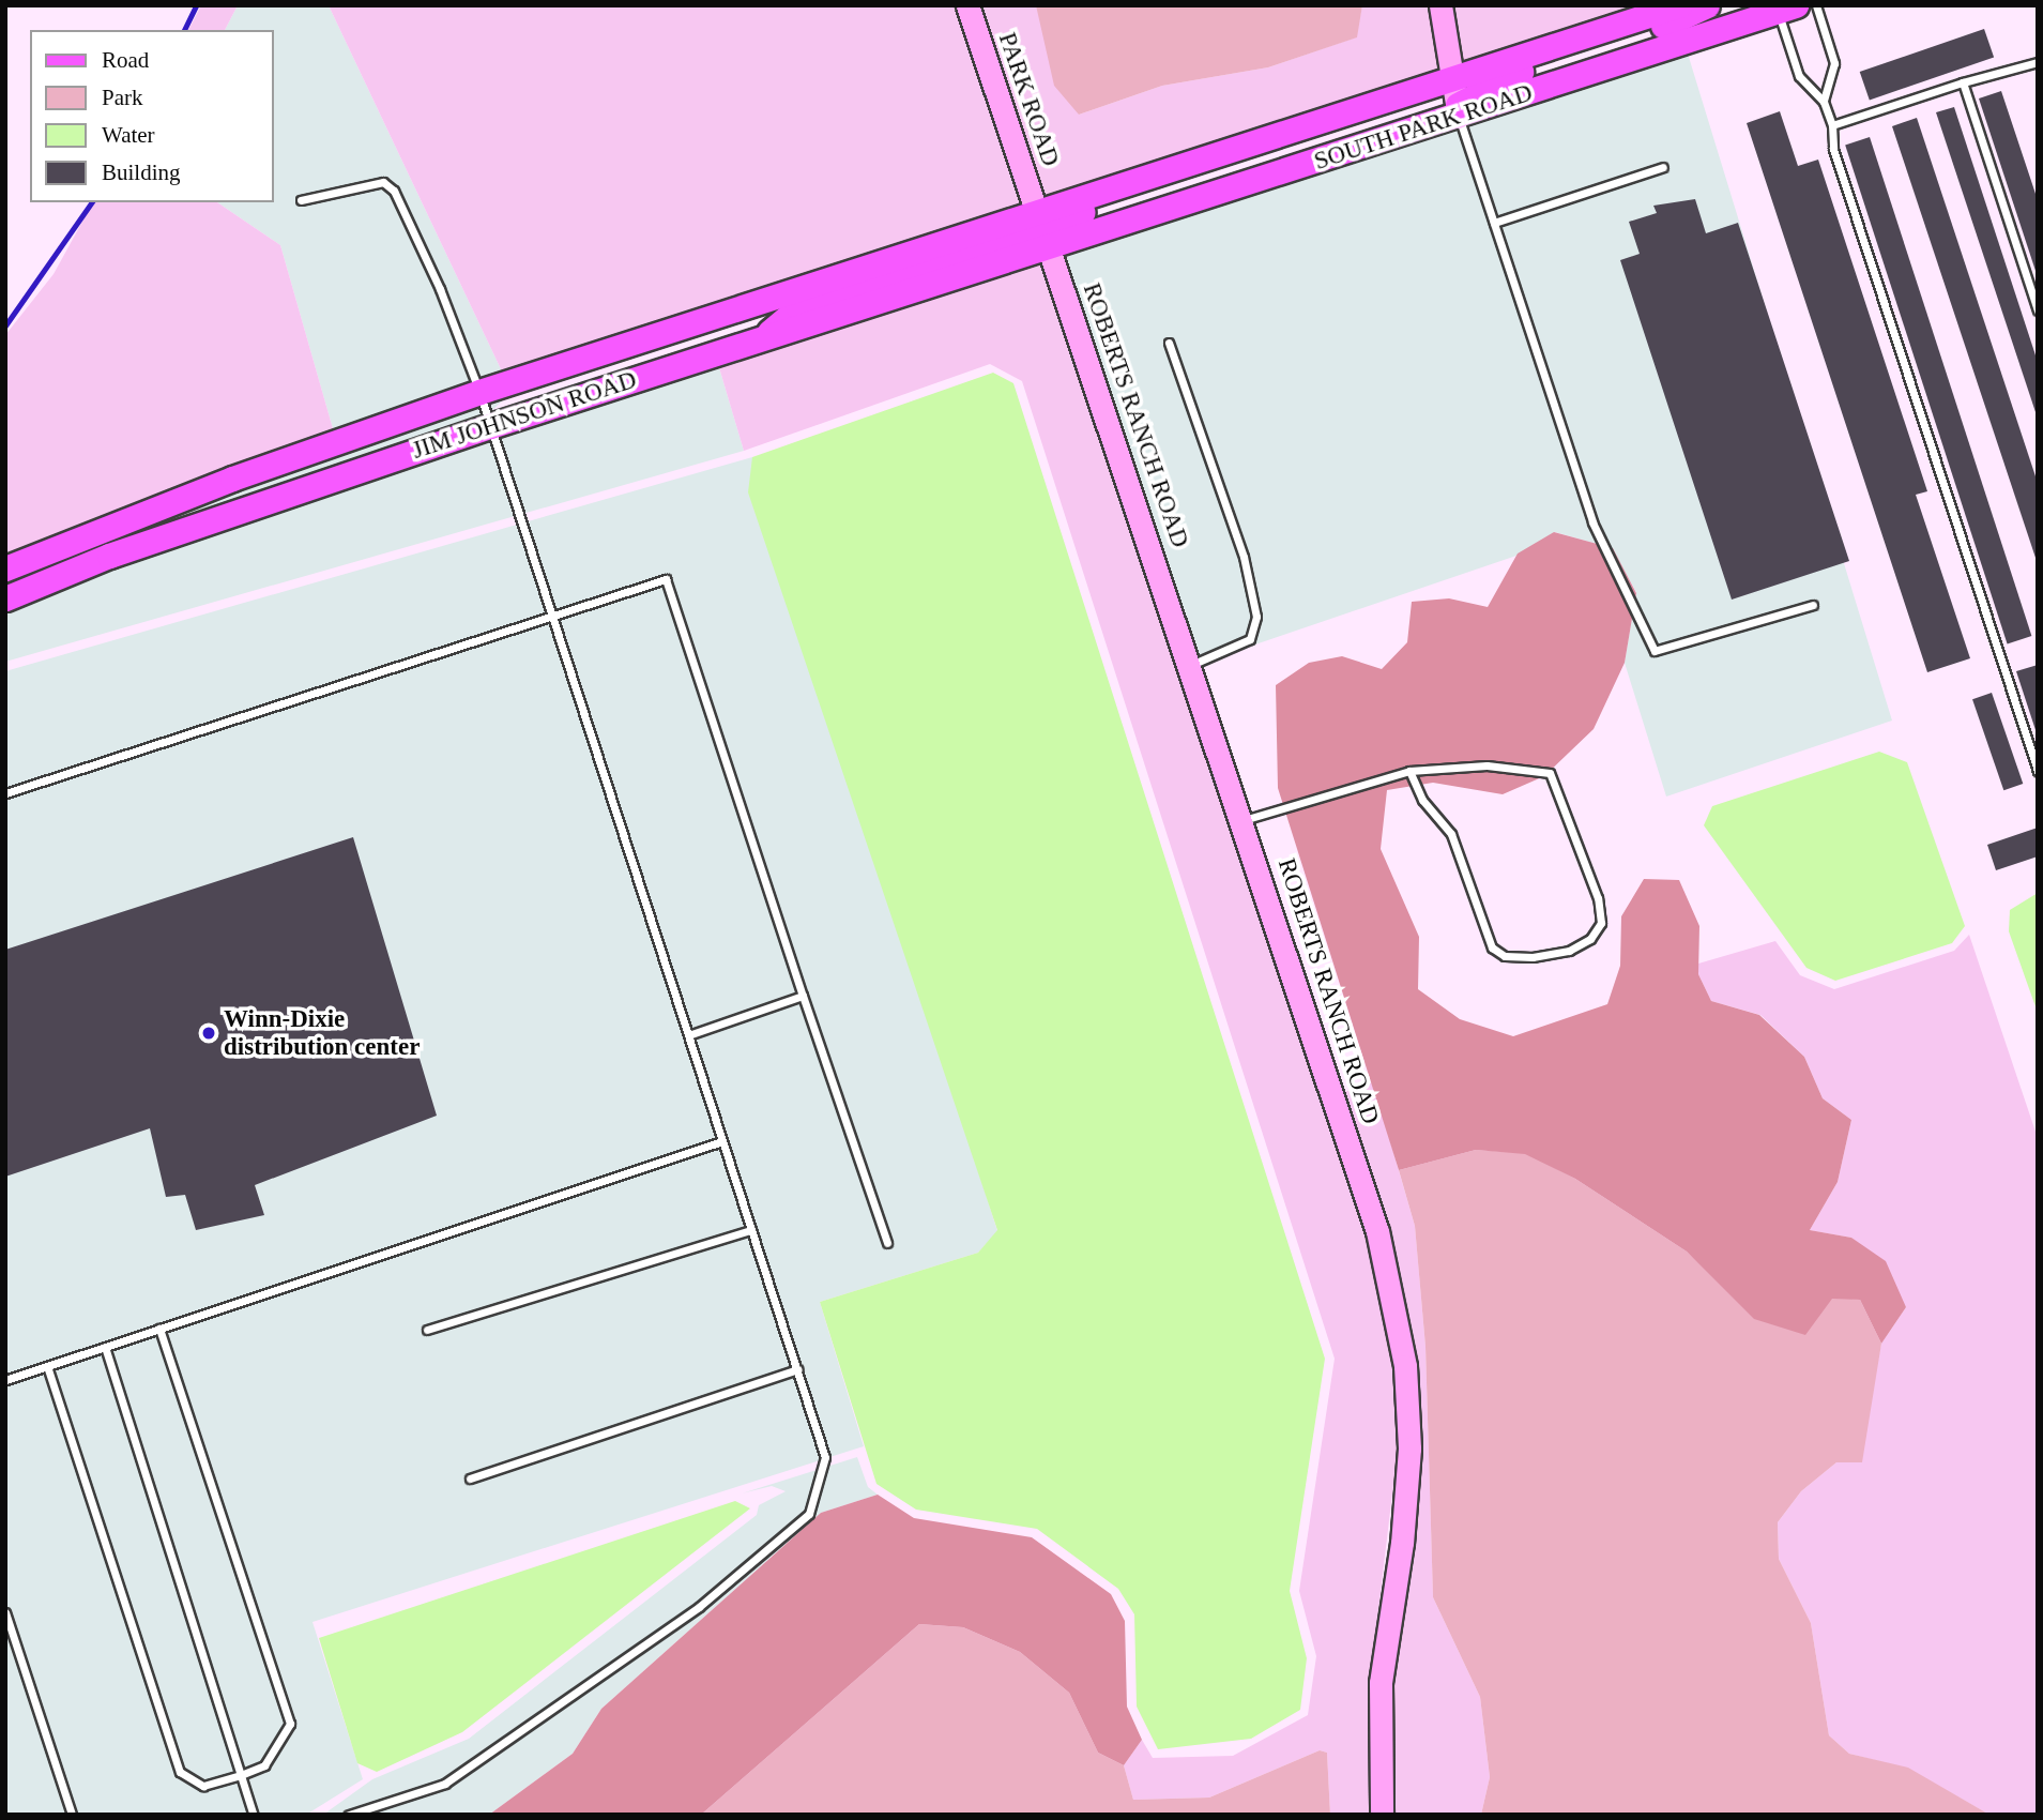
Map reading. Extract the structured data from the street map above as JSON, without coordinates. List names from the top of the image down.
{
  "streets": {
    "main road": ["SOUTH PARK ROAD", "JIM JOHNSON ROAD"],
    "street": ["PARK ROAD", "ROBERTS RANCH ROAD"]
  },
  "crossings": [
    ["PARK ROAD", "SOUTH PARK ROAD"],
    ["PARK ROAD", "JIM JOHNSON ROAD"],
    ["PARK ROAD", "ROBERTS RANCH ROAD"],
    ["SOUTH PARK ROAD", "JIM JOHNSON ROAD"],
    ["SOUTH PARK ROAD", "ROBERTS RANCH ROAD"],
    ["JIM JOHNSON ROAD", "ROBERTS RANCH ROAD"]
  ],
  "places": ["Winn-Dixie distribution center"],
  "legend": [
    "Road",
    "Park",
    "Water",
    "Building"
  ]
}
